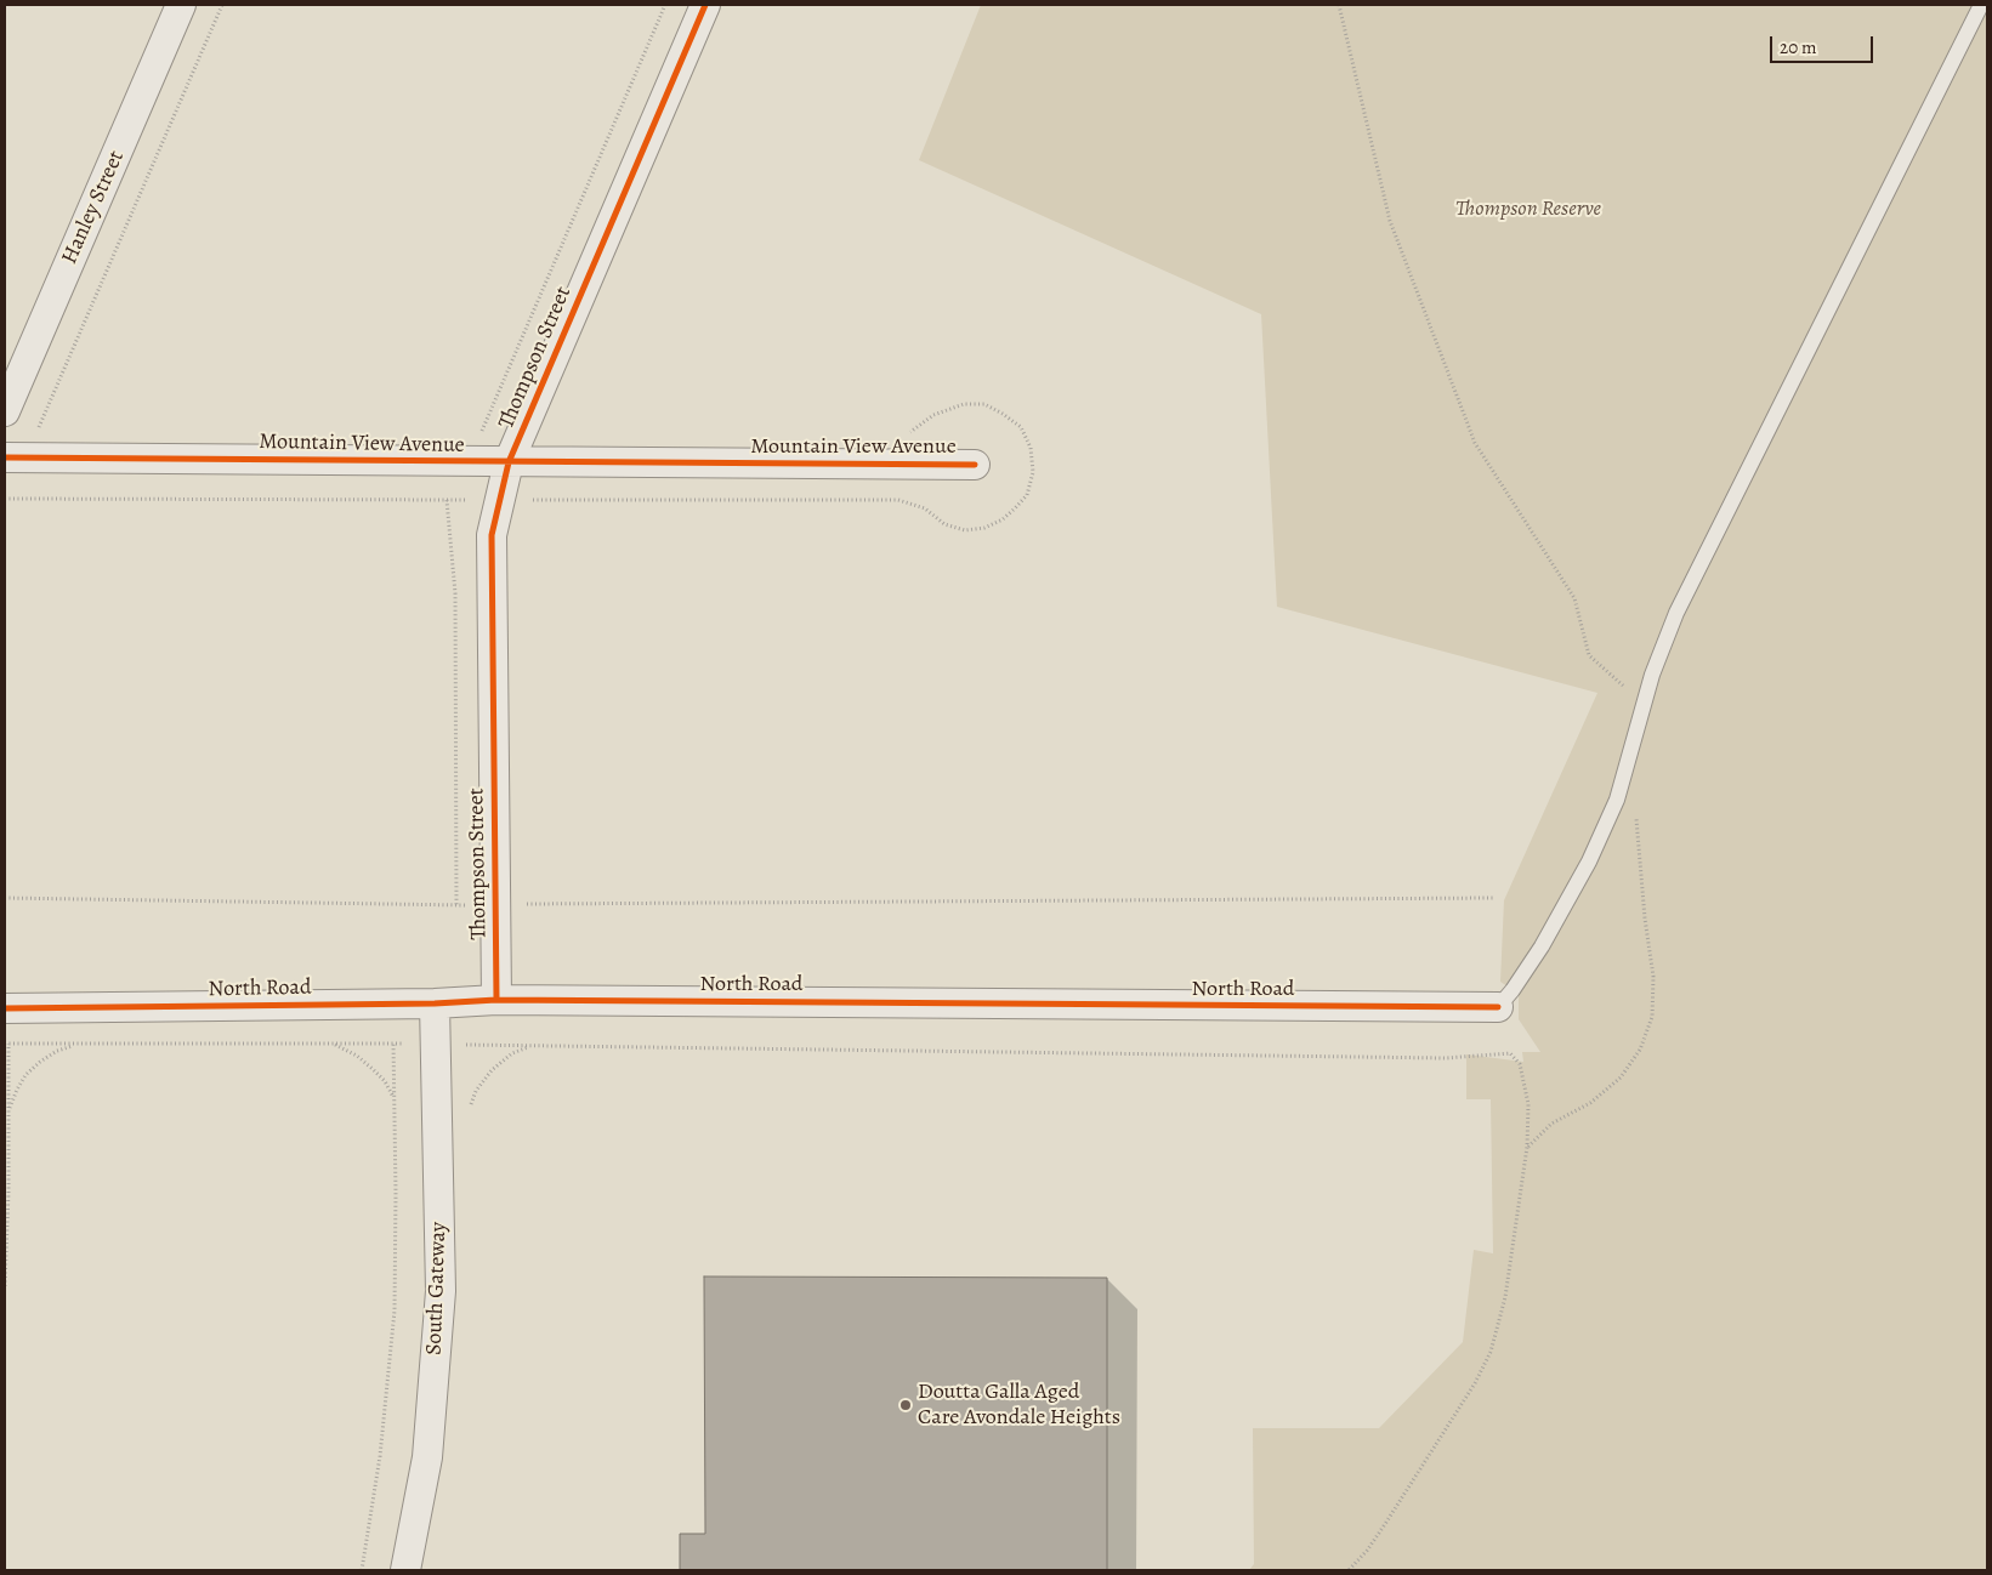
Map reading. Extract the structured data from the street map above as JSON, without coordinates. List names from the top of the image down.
{
  "streets": {
    "street": [
      "Hanley Street",
      "Thompson Street",
      "Mountain View Avenue",
      "North Road",
      "South Gateway"
    ]
  },
  "crossings": [
    ["Thompson Street", "Mountain View Avenue"],
    ["Thompson Street", "North Road"],
    ["North Road", "South Gateway"]
  ],
  "parks": ["Thompson Reserve"],
  "places": ["Doutta Galla Aged Care Avondale Heights"],
  "scale_bar": "20 m"
}
